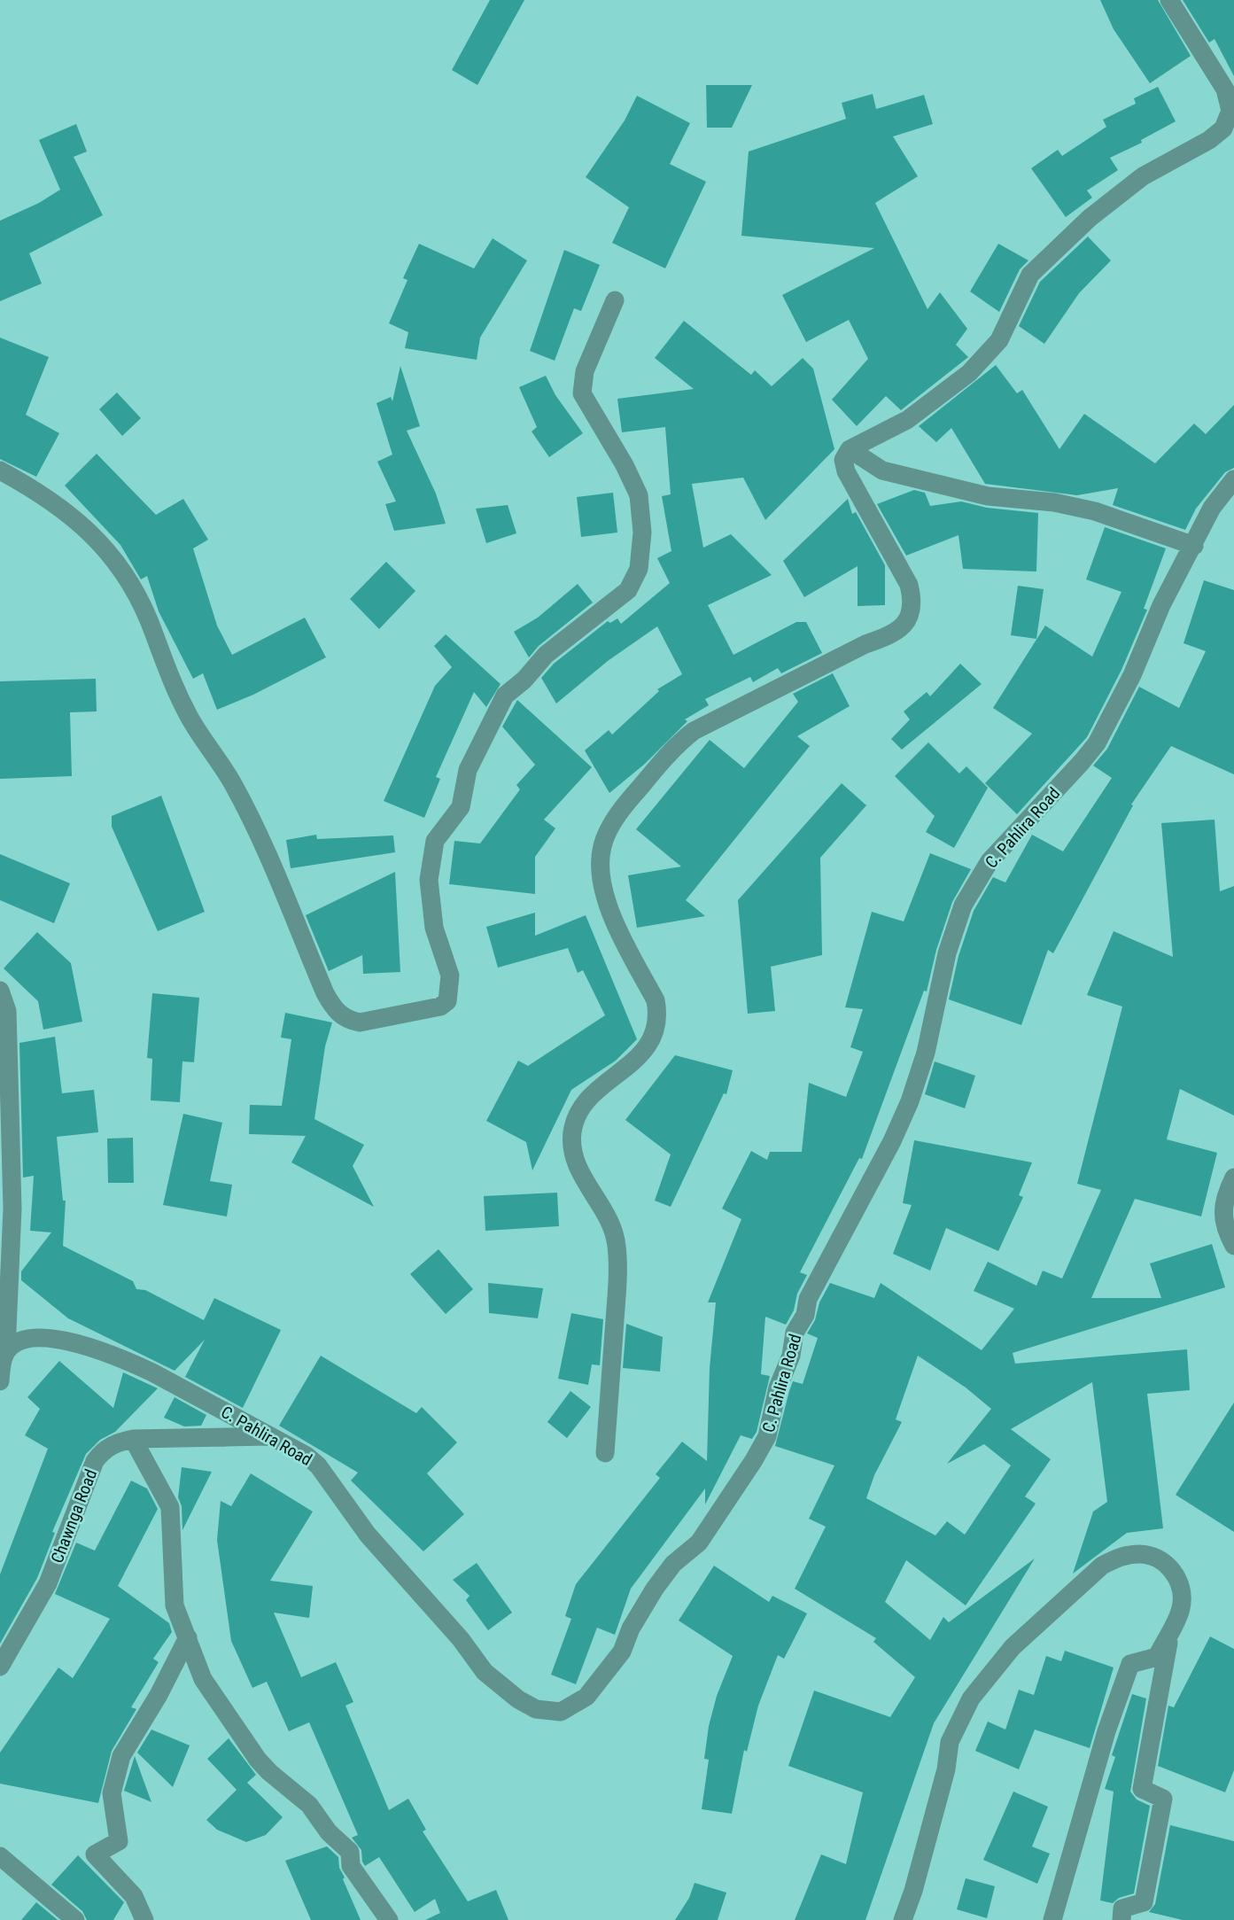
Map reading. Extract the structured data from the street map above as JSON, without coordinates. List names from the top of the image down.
{
  "streets": {
    "street": ["C. Pahlira Road", "Chawnga Road"]
  },
  "crossings": [
    ["C. Pahlira Road", "Chawnga Road"]
  ]
}
